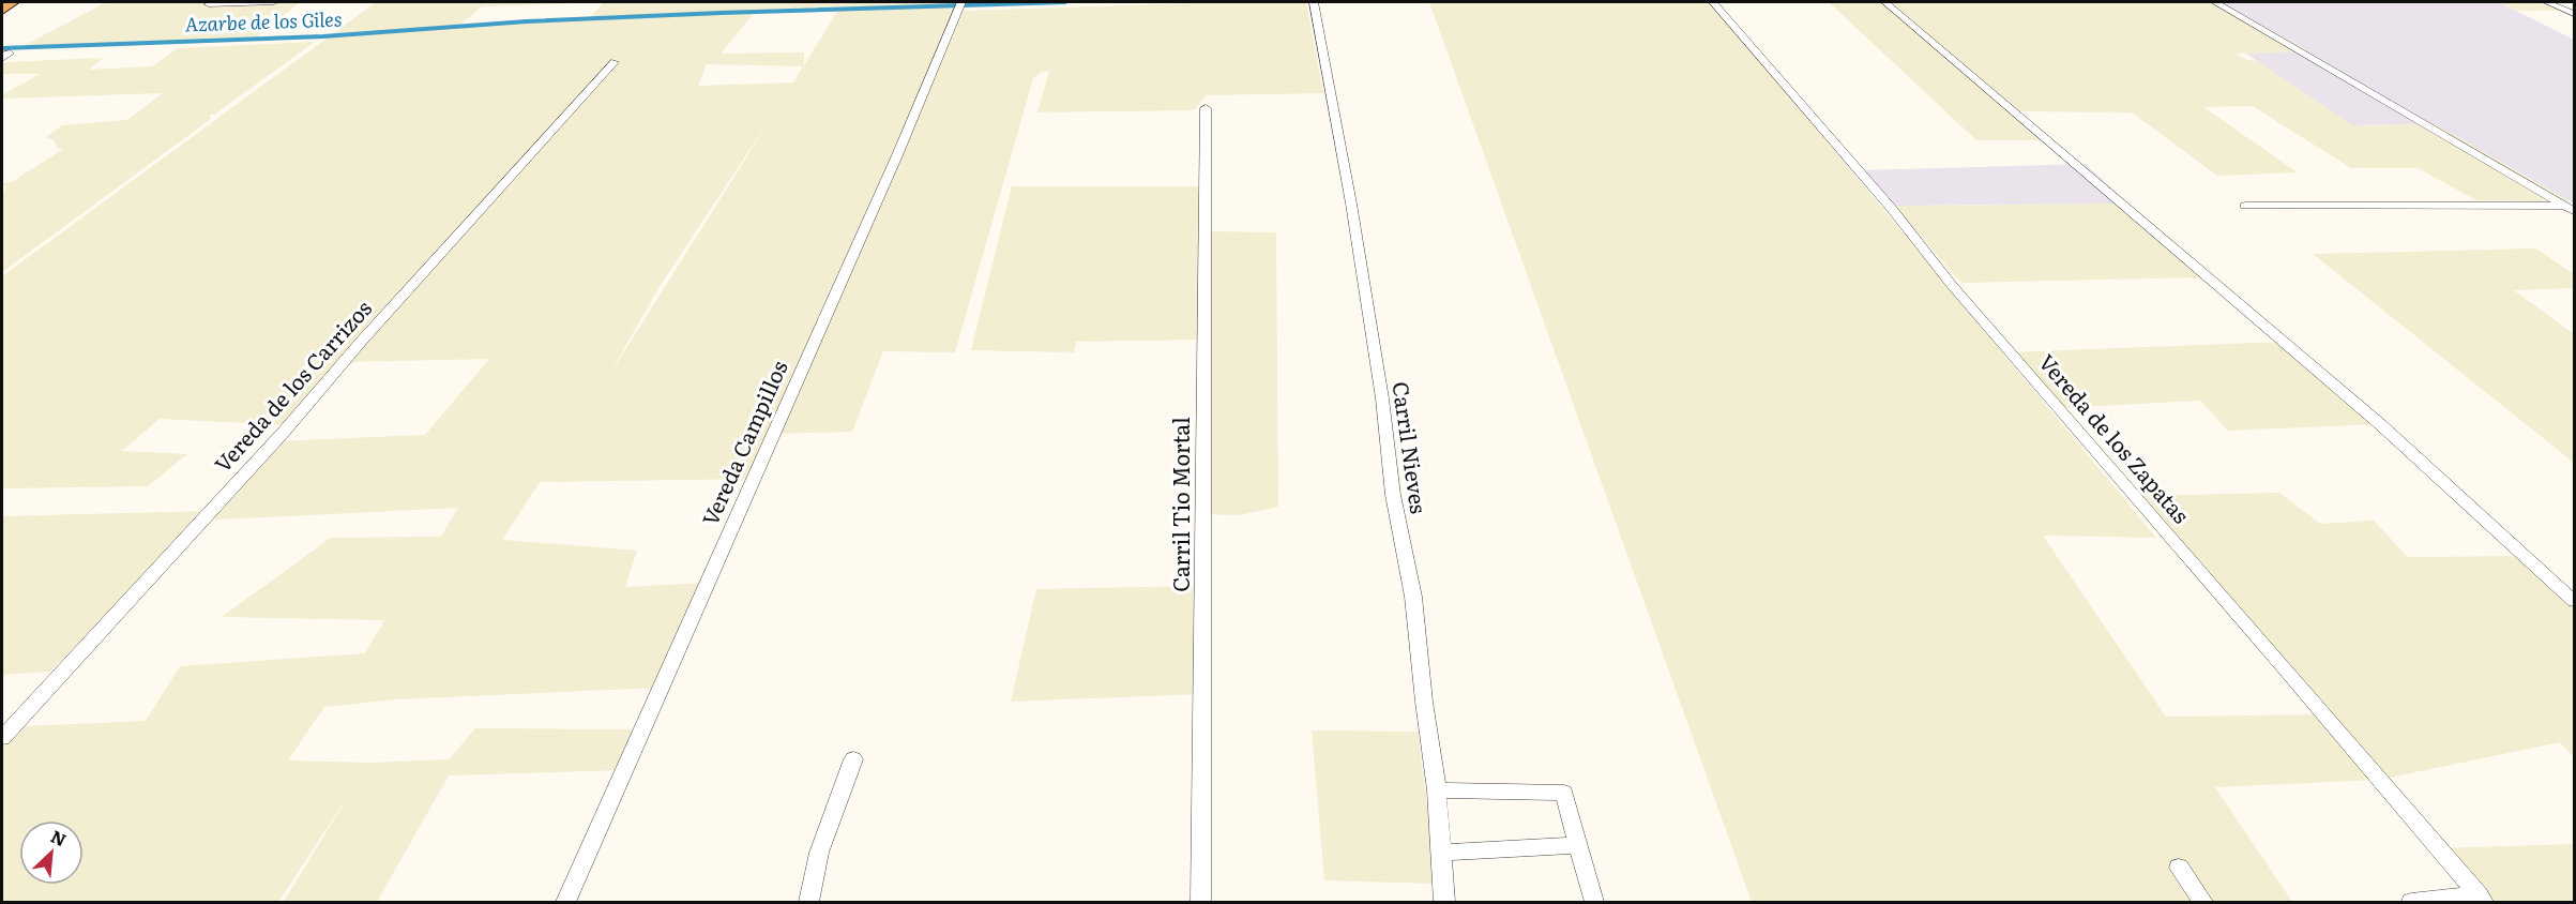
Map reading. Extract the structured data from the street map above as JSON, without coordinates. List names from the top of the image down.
{
  "streets": {
    "street": [
      "Vereda de los Carrizos",
      "Vereda de los Zapatas",
      "Vereda Campillos",
      "Carril Nieves",
      "Carril Tio Mortal"
    ]
  },
  "water": ["Azarbe de los Giles"],
  "north": "top right"
}
